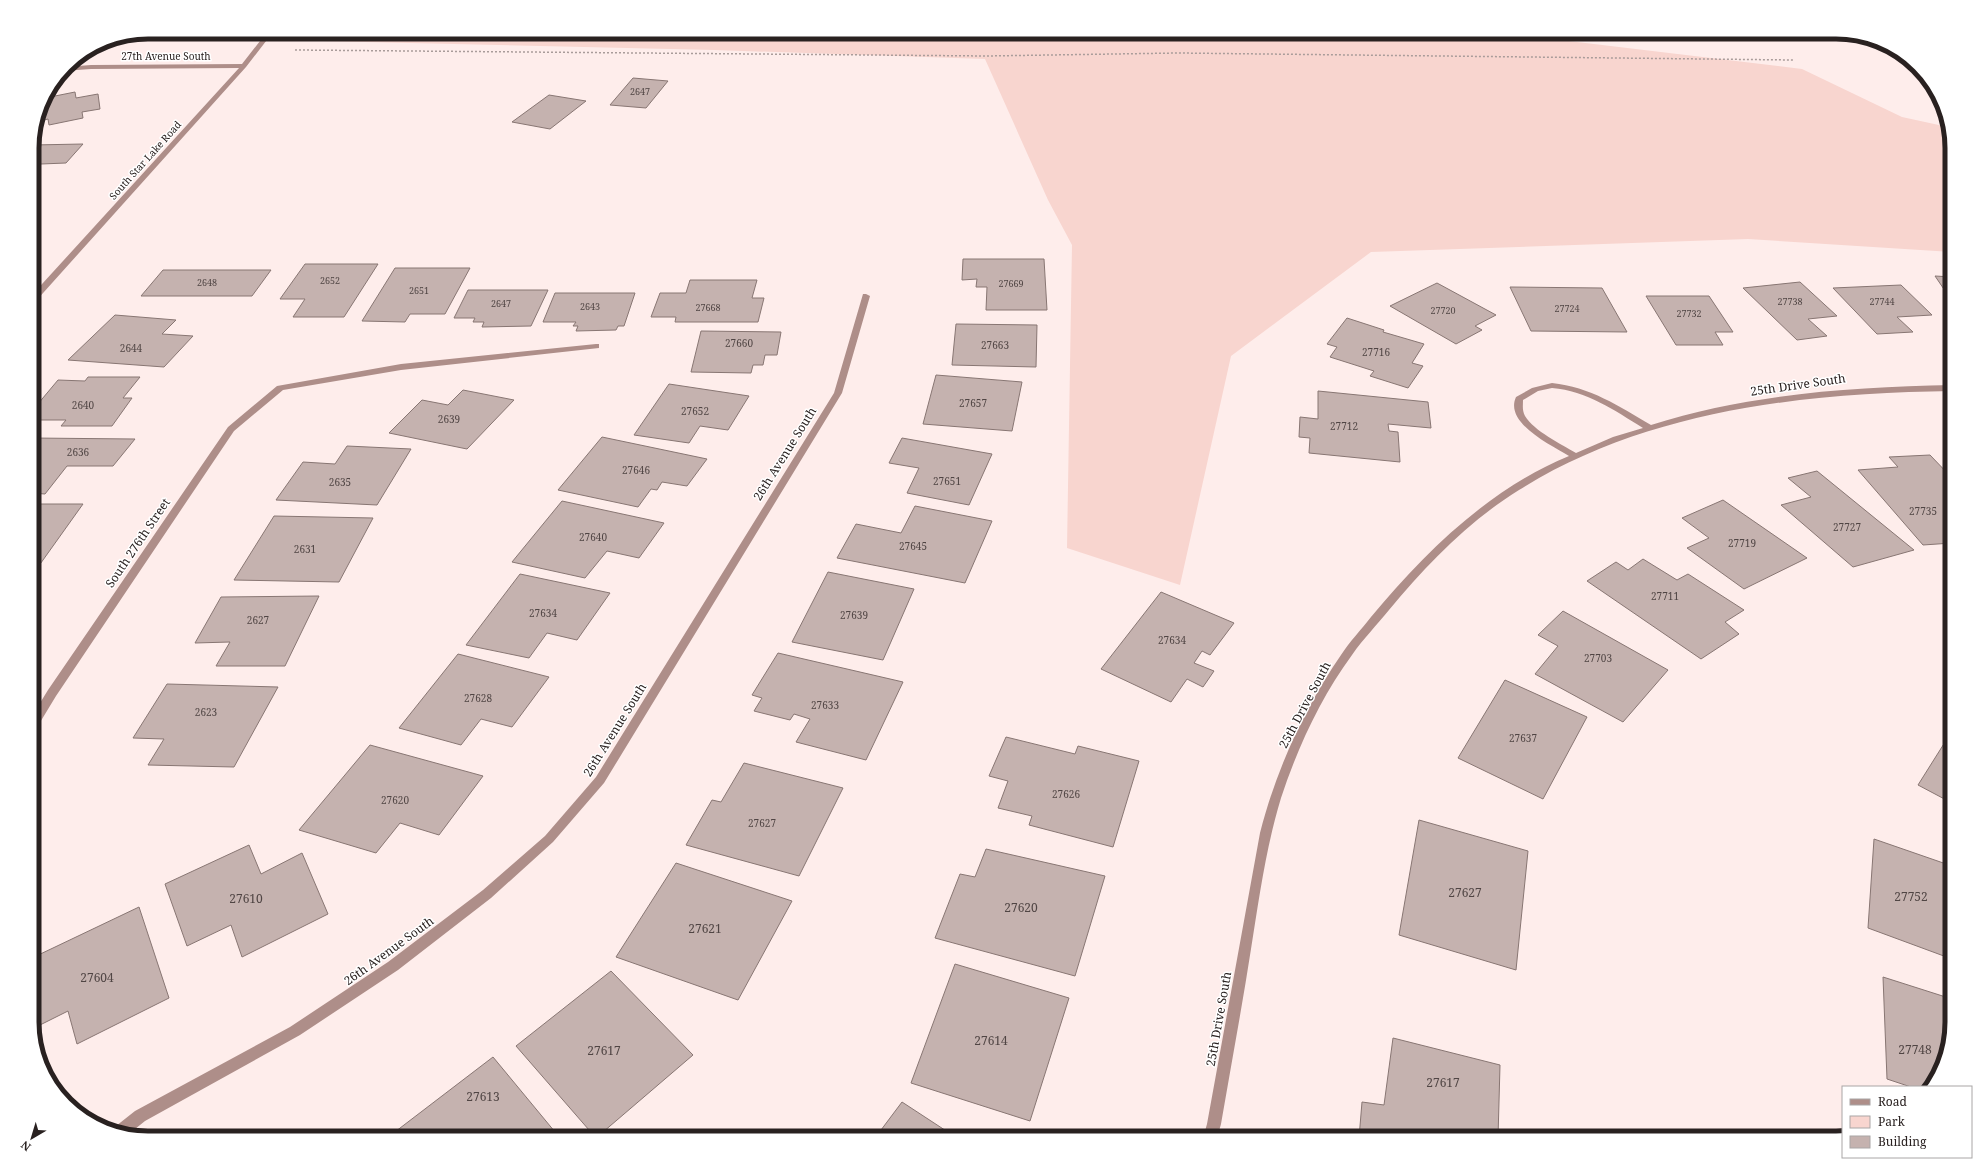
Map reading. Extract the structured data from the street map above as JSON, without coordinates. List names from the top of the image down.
{
  "streets": {
    "street": [
      "27th Avenue South",
      "South Star Lake Road",
      "25th Drive South",
      "26th Avenue South",
      "South 276th Street"
    ]
  },
  "crossings": [
    ["27th Avenue South", "South Star Lake Road"]
  ],
  "house_numbers": [
    "2647",
    "2652",
    "2648",
    "27669",
    "2651",
    "27738",
    "27744",
    "2647",
    "2643",
    "27668",
    "27724",
    "27720",
    "27732",
    "27660",
    "27663",
    "2644",
    "27716",
    "27657",
    "2640",
    "27652",
    "2639",
    "27712",
    "2636",
    "27646",
    "27651",
    "2635",
    "27735",
    "27727",
    "27640",
    "27719",
    "27645",
    "2631",
    "27711",
    "27634",
    "27639",
    "2627",
    "27634",
    "27703",
    "27628",
    "27633",
    "2623",
    "27637",
    "27626",
    "27620",
    "27627",
    "27627",
    "27752",
    "27610",
    "27620",
    "27621",
    "27604",
    "27614",
    "27748",
    "27617",
    "27617",
    "27613"
  ],
  "legend": ["Road", "Park", "Building"],
  "north": "bottom left"
}
